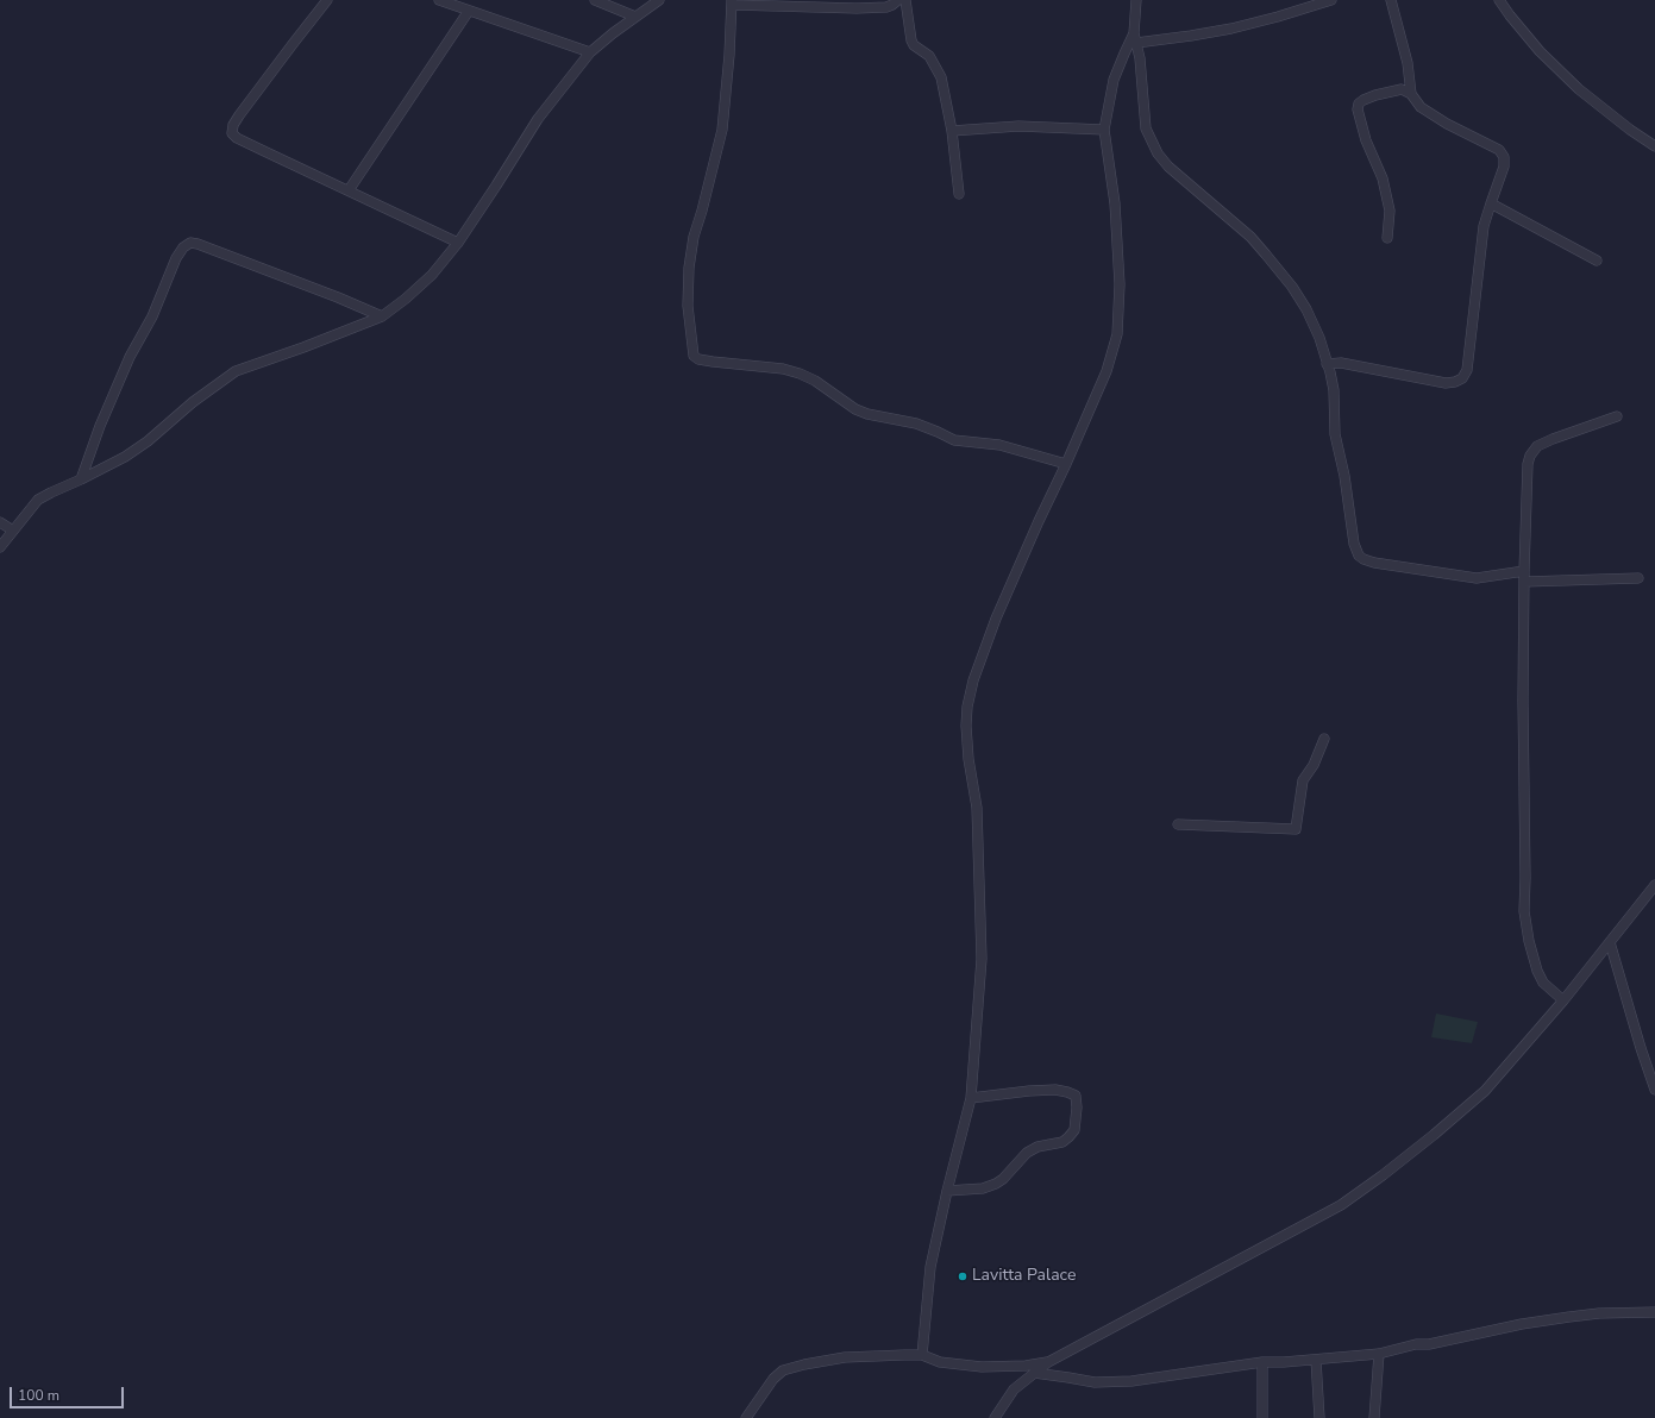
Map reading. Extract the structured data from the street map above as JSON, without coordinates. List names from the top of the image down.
{
  "places": ["Lavitta Palace"],
  "scale_bar": "100 m"
}
